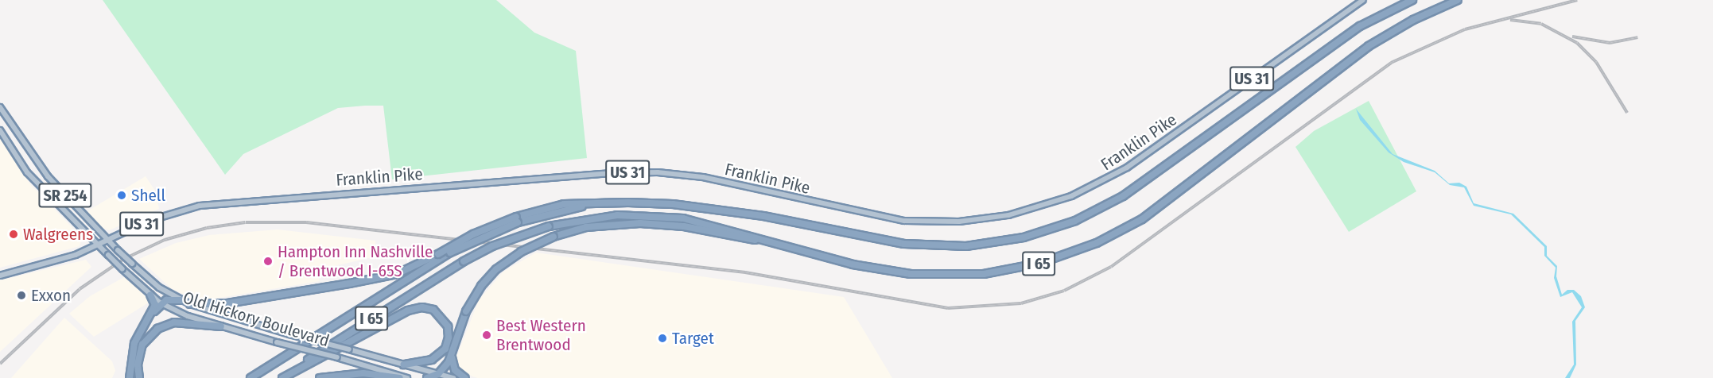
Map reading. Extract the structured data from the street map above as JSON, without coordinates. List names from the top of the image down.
{
  "streets": {
    "highway": ["I 65"],
    "main road": [
      "US 31",
      "Franklin Pike",
      "SR 254",
      "Old Hickory Boulevard"
    ]
  },
  "crossings": [
    ["US 31", "Franklin Pike"],
    ["US 31", "Old Hickory Boulevard"],
    ["Franklin Pike", "Old Hickory Boulevard"]
  ],
  "places": [
    "Shell",
    "Walgreens",
    "Hampton Inn Nashville / Brentwood I-65S",
    "Exxon",
    "Best Western Brentwood",
    "Target"
  ]
}
